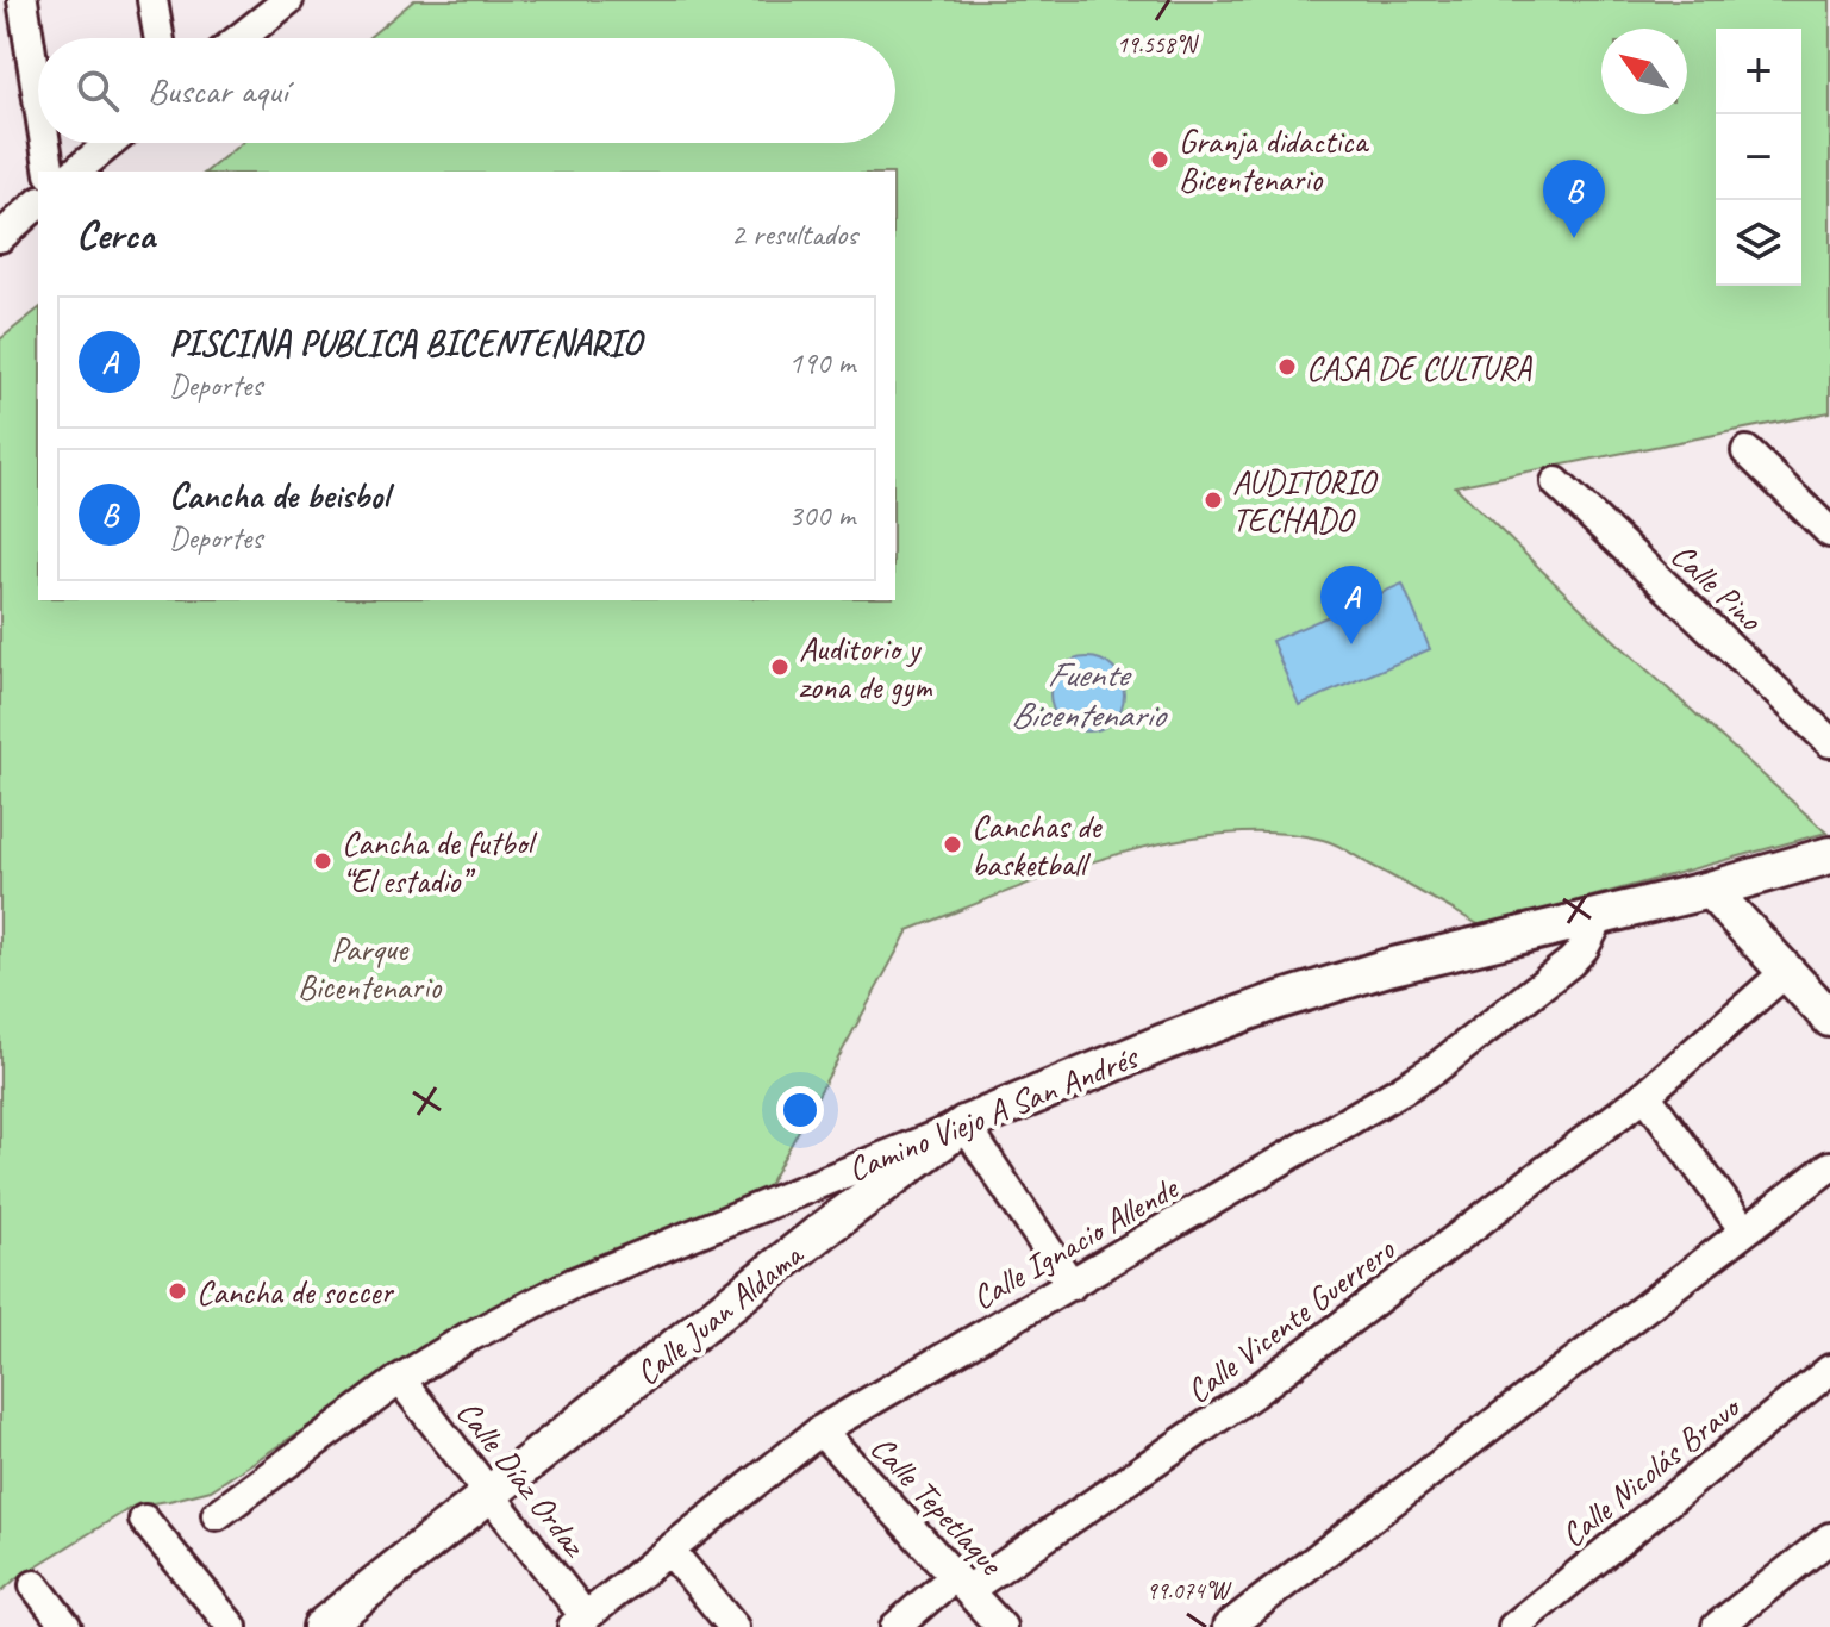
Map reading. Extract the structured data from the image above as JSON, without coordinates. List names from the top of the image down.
{
  "streets": {
    "street": [
      "Calle Pino",
      "Camino Viejo A San Andrés",
      "Calle Ignacio Allende",
      "Calle Juan Aldama",
      "Calle Vicente Guerrero",
      "Calle Nicolás Bravo",
      "Calle Díaz Ordaz",
      "Calle Tepetlaque"
    ]
  },
  "crossings": [
    ["Camino Viejo A San Andrés", "Calle Ignacio Allende"],
    ["Camino Viejo A San Andrés", "Calle Juan Aldama"],
    ["Camino Viejo A San Andrés", "Calle Díaz Ordaz"],
    ["Calle Ignacio Allende", "Calle Díaz Ordaz"],
    ["Calle Ignacio Allende", "Calle Tepetlaque"],
    ["Calle Juan Aldama", "Calle Díaz Ordaz"],
    ["Calle Vicente Guerrero", "Calle Tepetlaque"]
  ],
  "water": ["Fuente Bicentenario"],
  "parks": ["Parque Bicentenario"],
  "places": [
    "Granja didactica Bicentenario",
    "CASA DE CULTURA",
    "AUDITORIO TECHADO",
    "Auditorio y zona de gym",
    "Canchas de basketball",
    "Cancha de futbol “El estadio”",
    "Cancha de soccer"
  ],
  "north": "top left",
  "page": {
    "map_buttons": ["+", "−"],
    "search": "Buscar aquí",
    "pins": ["B", "A"],
    "heading": ["Cerca", "2 resultados"],
    "list": [
      {
        "mark": "A",
        "name": "PISCINA PUBLICA BICENTENARIO",
        "note": "Deportes",
        "value": "190 m"
      },
      {
        "mark": "B",
        "name": "Cancha de beisbol",
        "note": "Deportes",
        "value": "300 m"
      }
    ]
  },
  "coordinates": ["19.558°N", "99.074°W"]
}
